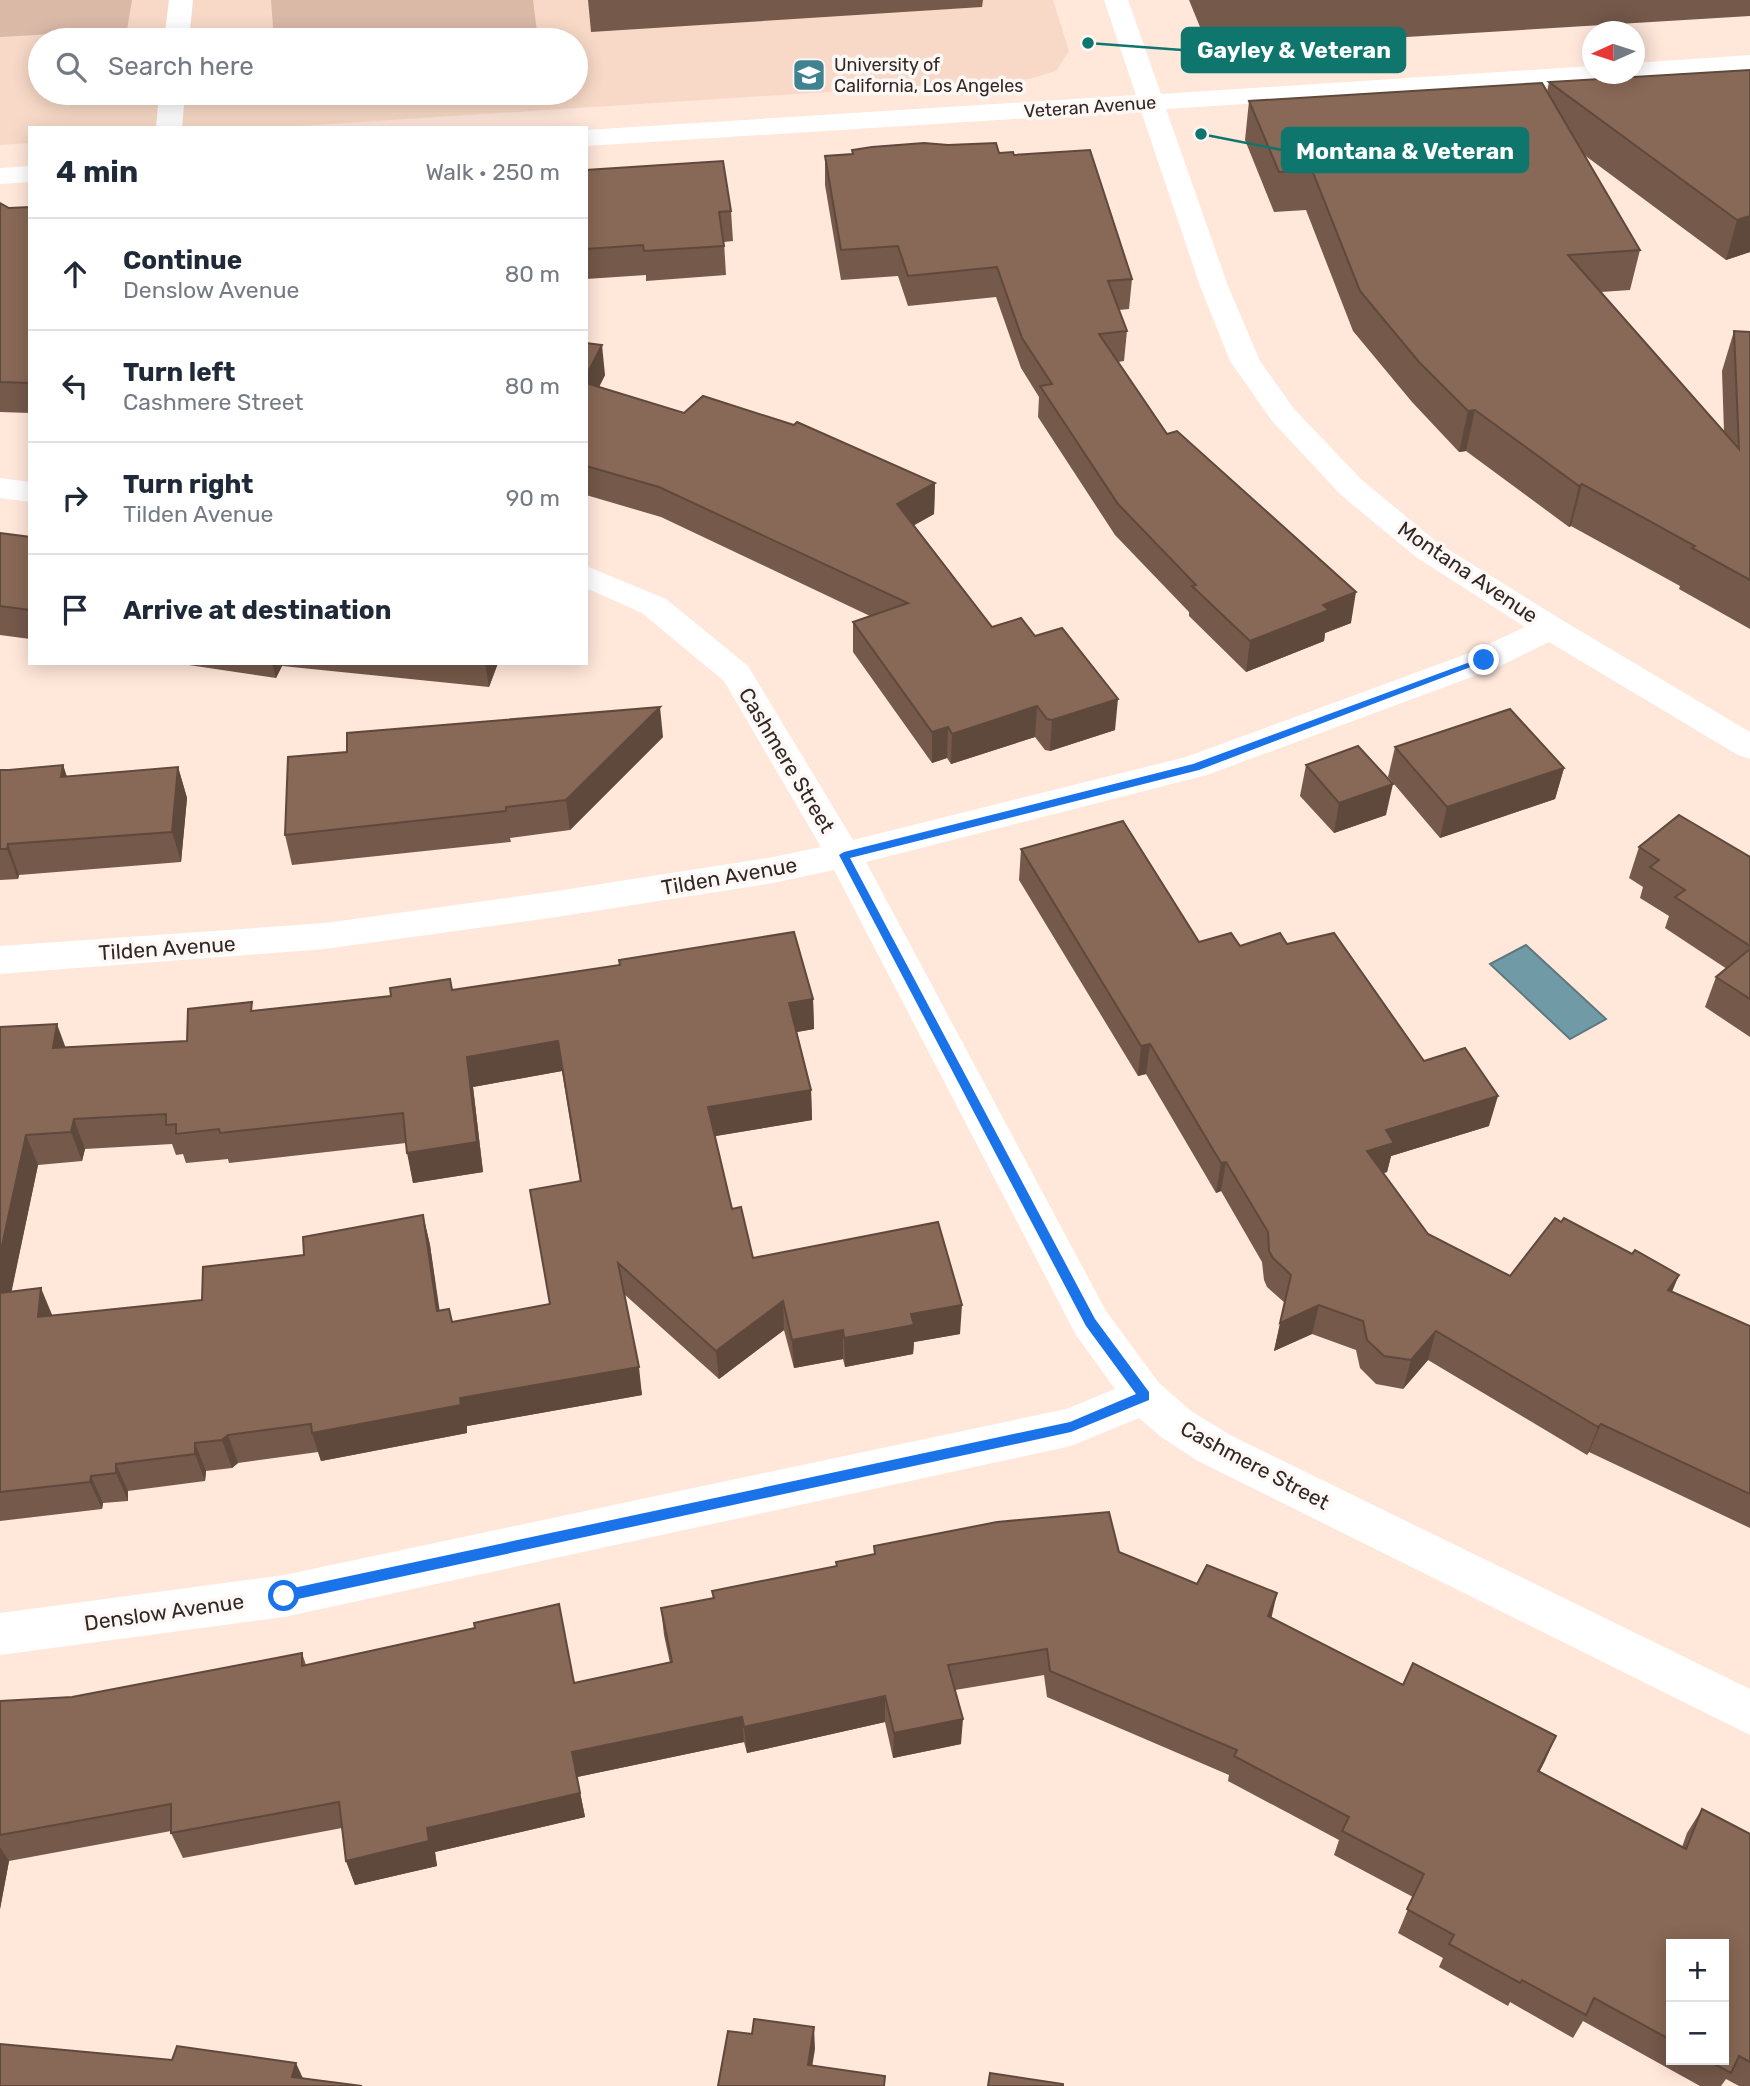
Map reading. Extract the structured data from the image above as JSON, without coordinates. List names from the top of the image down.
{
  "streets": {
    "street": [
      "Veteran Avenue",
      "Montana Avenue",
      "Cashmere Street",
      "Tilden Avenue",
      "Denslow Avenue"
    ]
  },
  "crossings": [
    ["Veteran Avenue", "Montana Avenue"],
    ["Montana Avenue", "Tilden Avenue"],
    ["Cashmere Street", "Tilden Avenue"],
    ["Cashmere Street", "Denslow Avenue"]
  ],
  "places": {
    "other": ["Gayley & Veteran", "Montana & Veteran"],
    "school or university": ["University of California, Los Angeles"]
  },
  "north": "left",
  "page": {
    "search": "Search here",
    "heading": ["4 min", "Walk · 250 m"],
    "list": [
      ["Continue", "Denslow Avenue", "80 m"],
      ["Turn left", "Cashmere Street", "80 m"],
      ["Turn right", "Tilden Avenue", "90 m"],
      "Arrive at destination"
    ],
    "map_buttons": ["+", "−"]
  }
}
